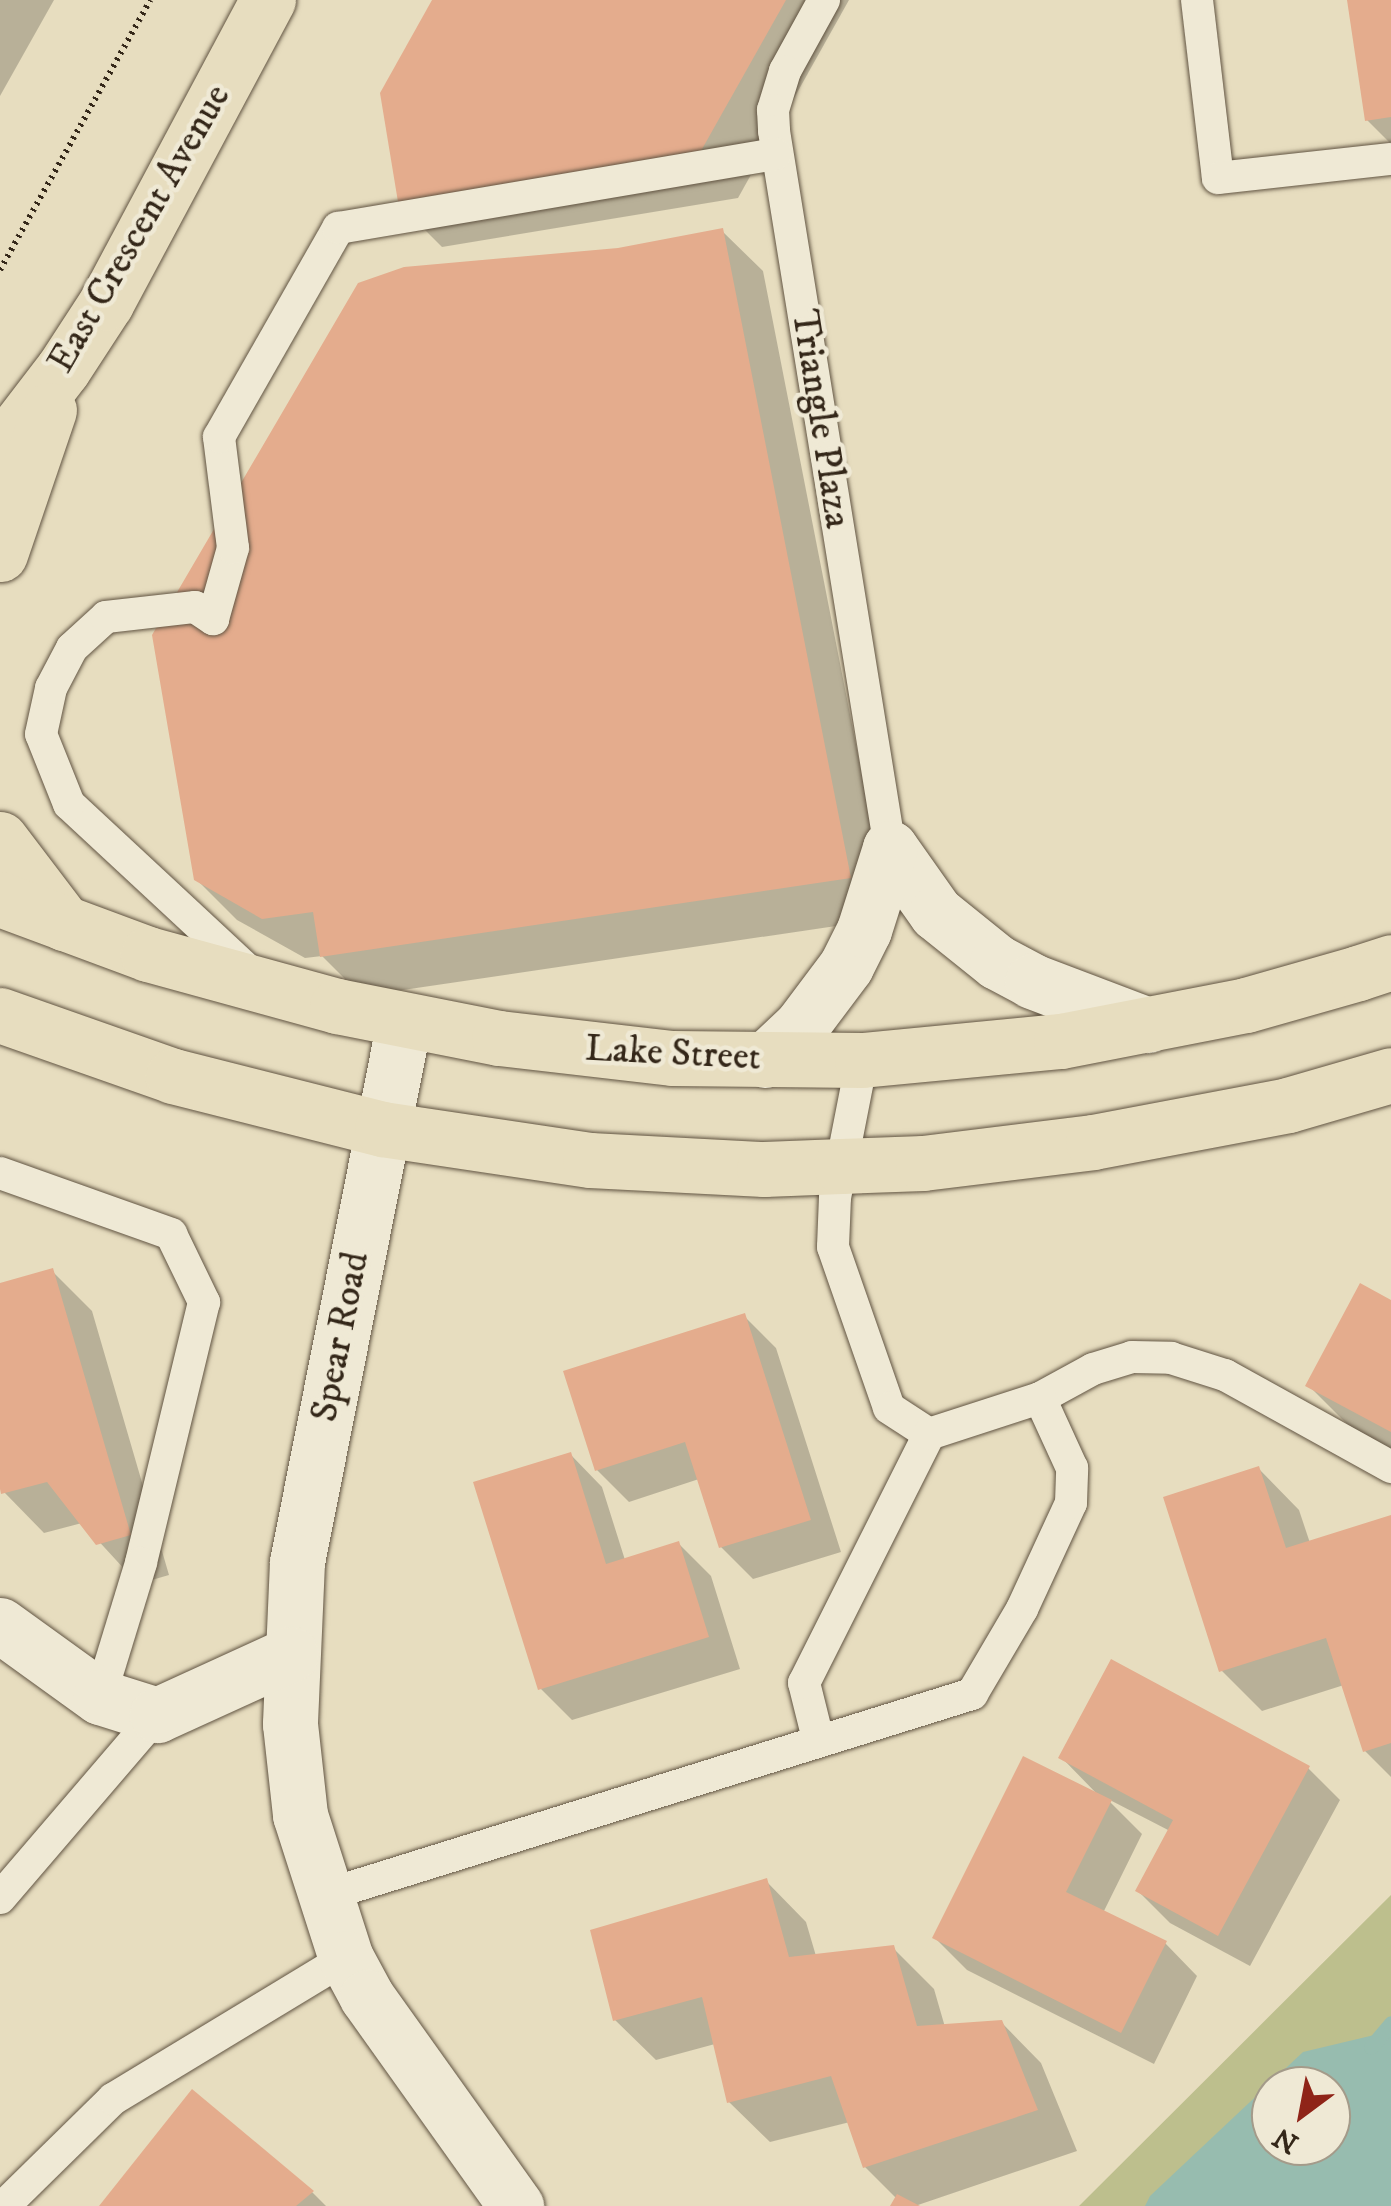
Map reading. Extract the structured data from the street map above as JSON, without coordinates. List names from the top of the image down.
{
  "streets": {
    "main road": ["East Crescent Avenue", "Lake Street"],
    "street": ["Triangle Plaza", "Spear Road"]
  },
  "crossings": [
    ["Triangle Plaza", "Lake Street"],
    ["Lake Street", "Spear Road"]
  ],
  "north": "bottom left"
}
